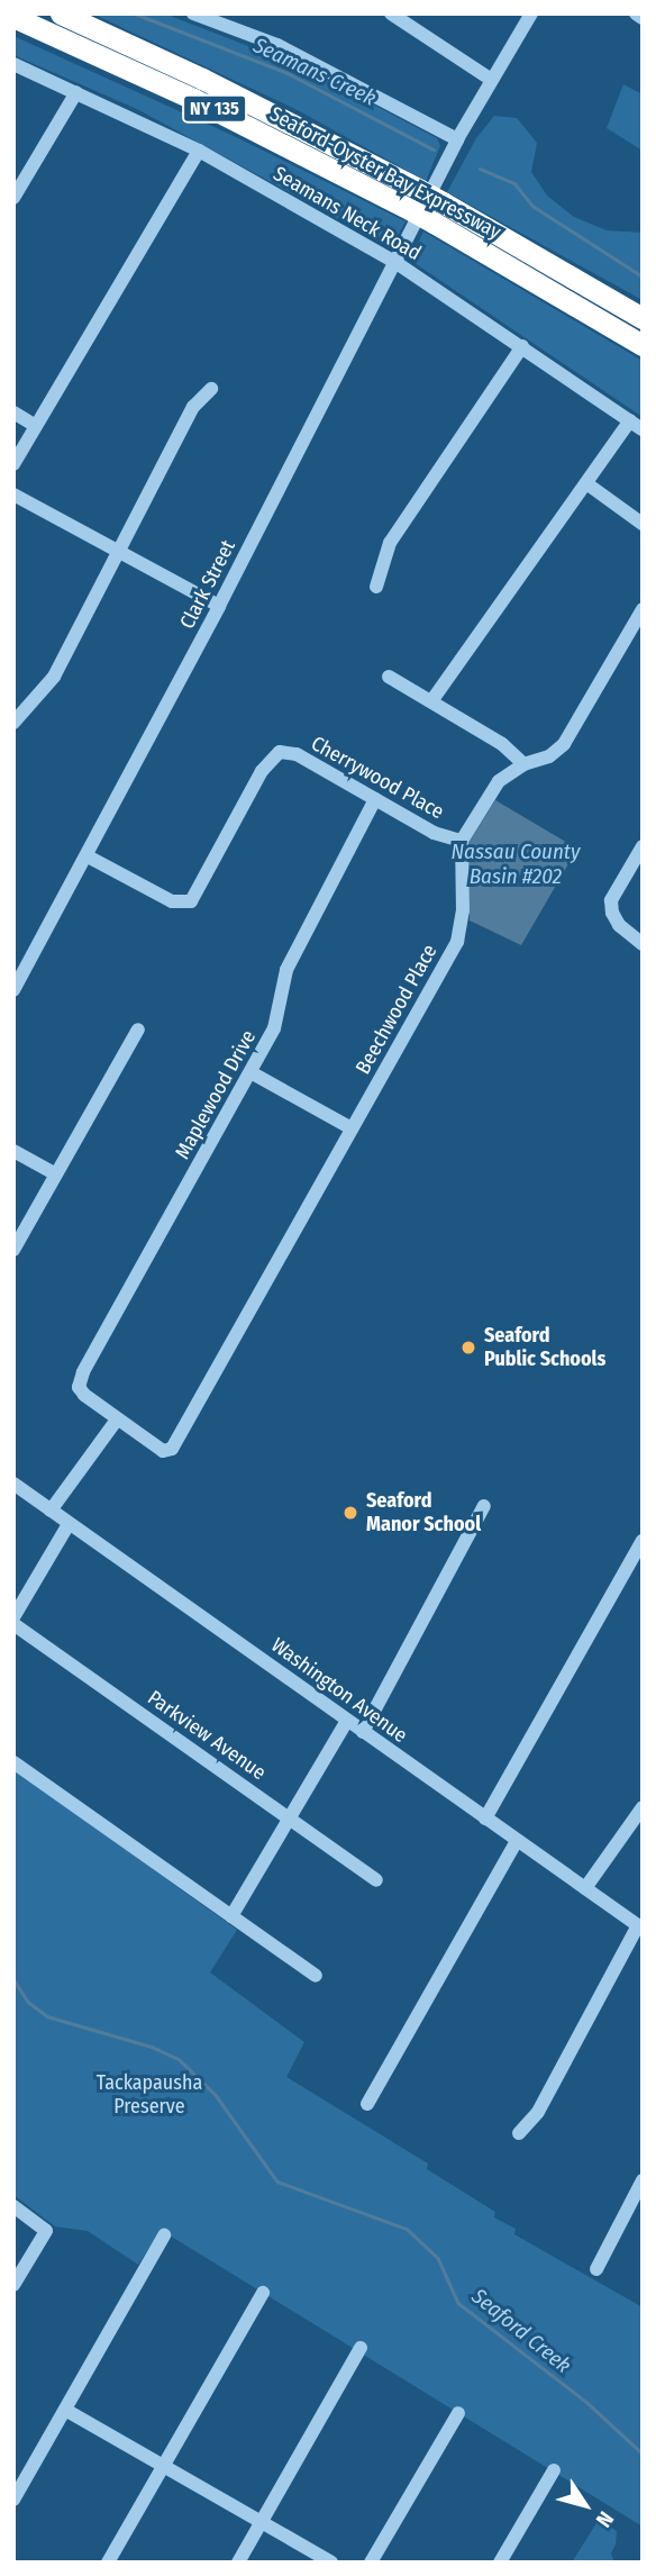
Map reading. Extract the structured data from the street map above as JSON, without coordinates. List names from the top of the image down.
{
  "streets": {
    "highway": ["NY 135", "Seaford-Oyster Bay Expressway"],
    "street": [
      "Seamans Neck Road",
      "Clark Street",
      "Cherrywood Place",
      "Beechwood Place",
      "Maplewood Drive",
      "Washington Avenue",
      "Parkview Avenue"
    ]
  },
  "crossings": [
    ["Seaford-Oyster Bay Expressway", "Clark Street"],
    ["Seamans Neck Road", "Clark Street"],
    ["Clark Street", "Cherrywood Place"],
    ["Cherrywood Place", "Beechwood Place"],
    ["Cherrywood Place", "Maplewood Drive"],
    ["Beechwood Place", "Maplewood Drive"]
  ],
  "water": ["Seamans Creek", "Nassau County Basin #202", "Seaford Creek"],
  "parks": ["Tackapausha Preserve"],
  "places": ["Seaford Public Schools", "Seaford Manor School"],
  "north": "bottom right"
}
